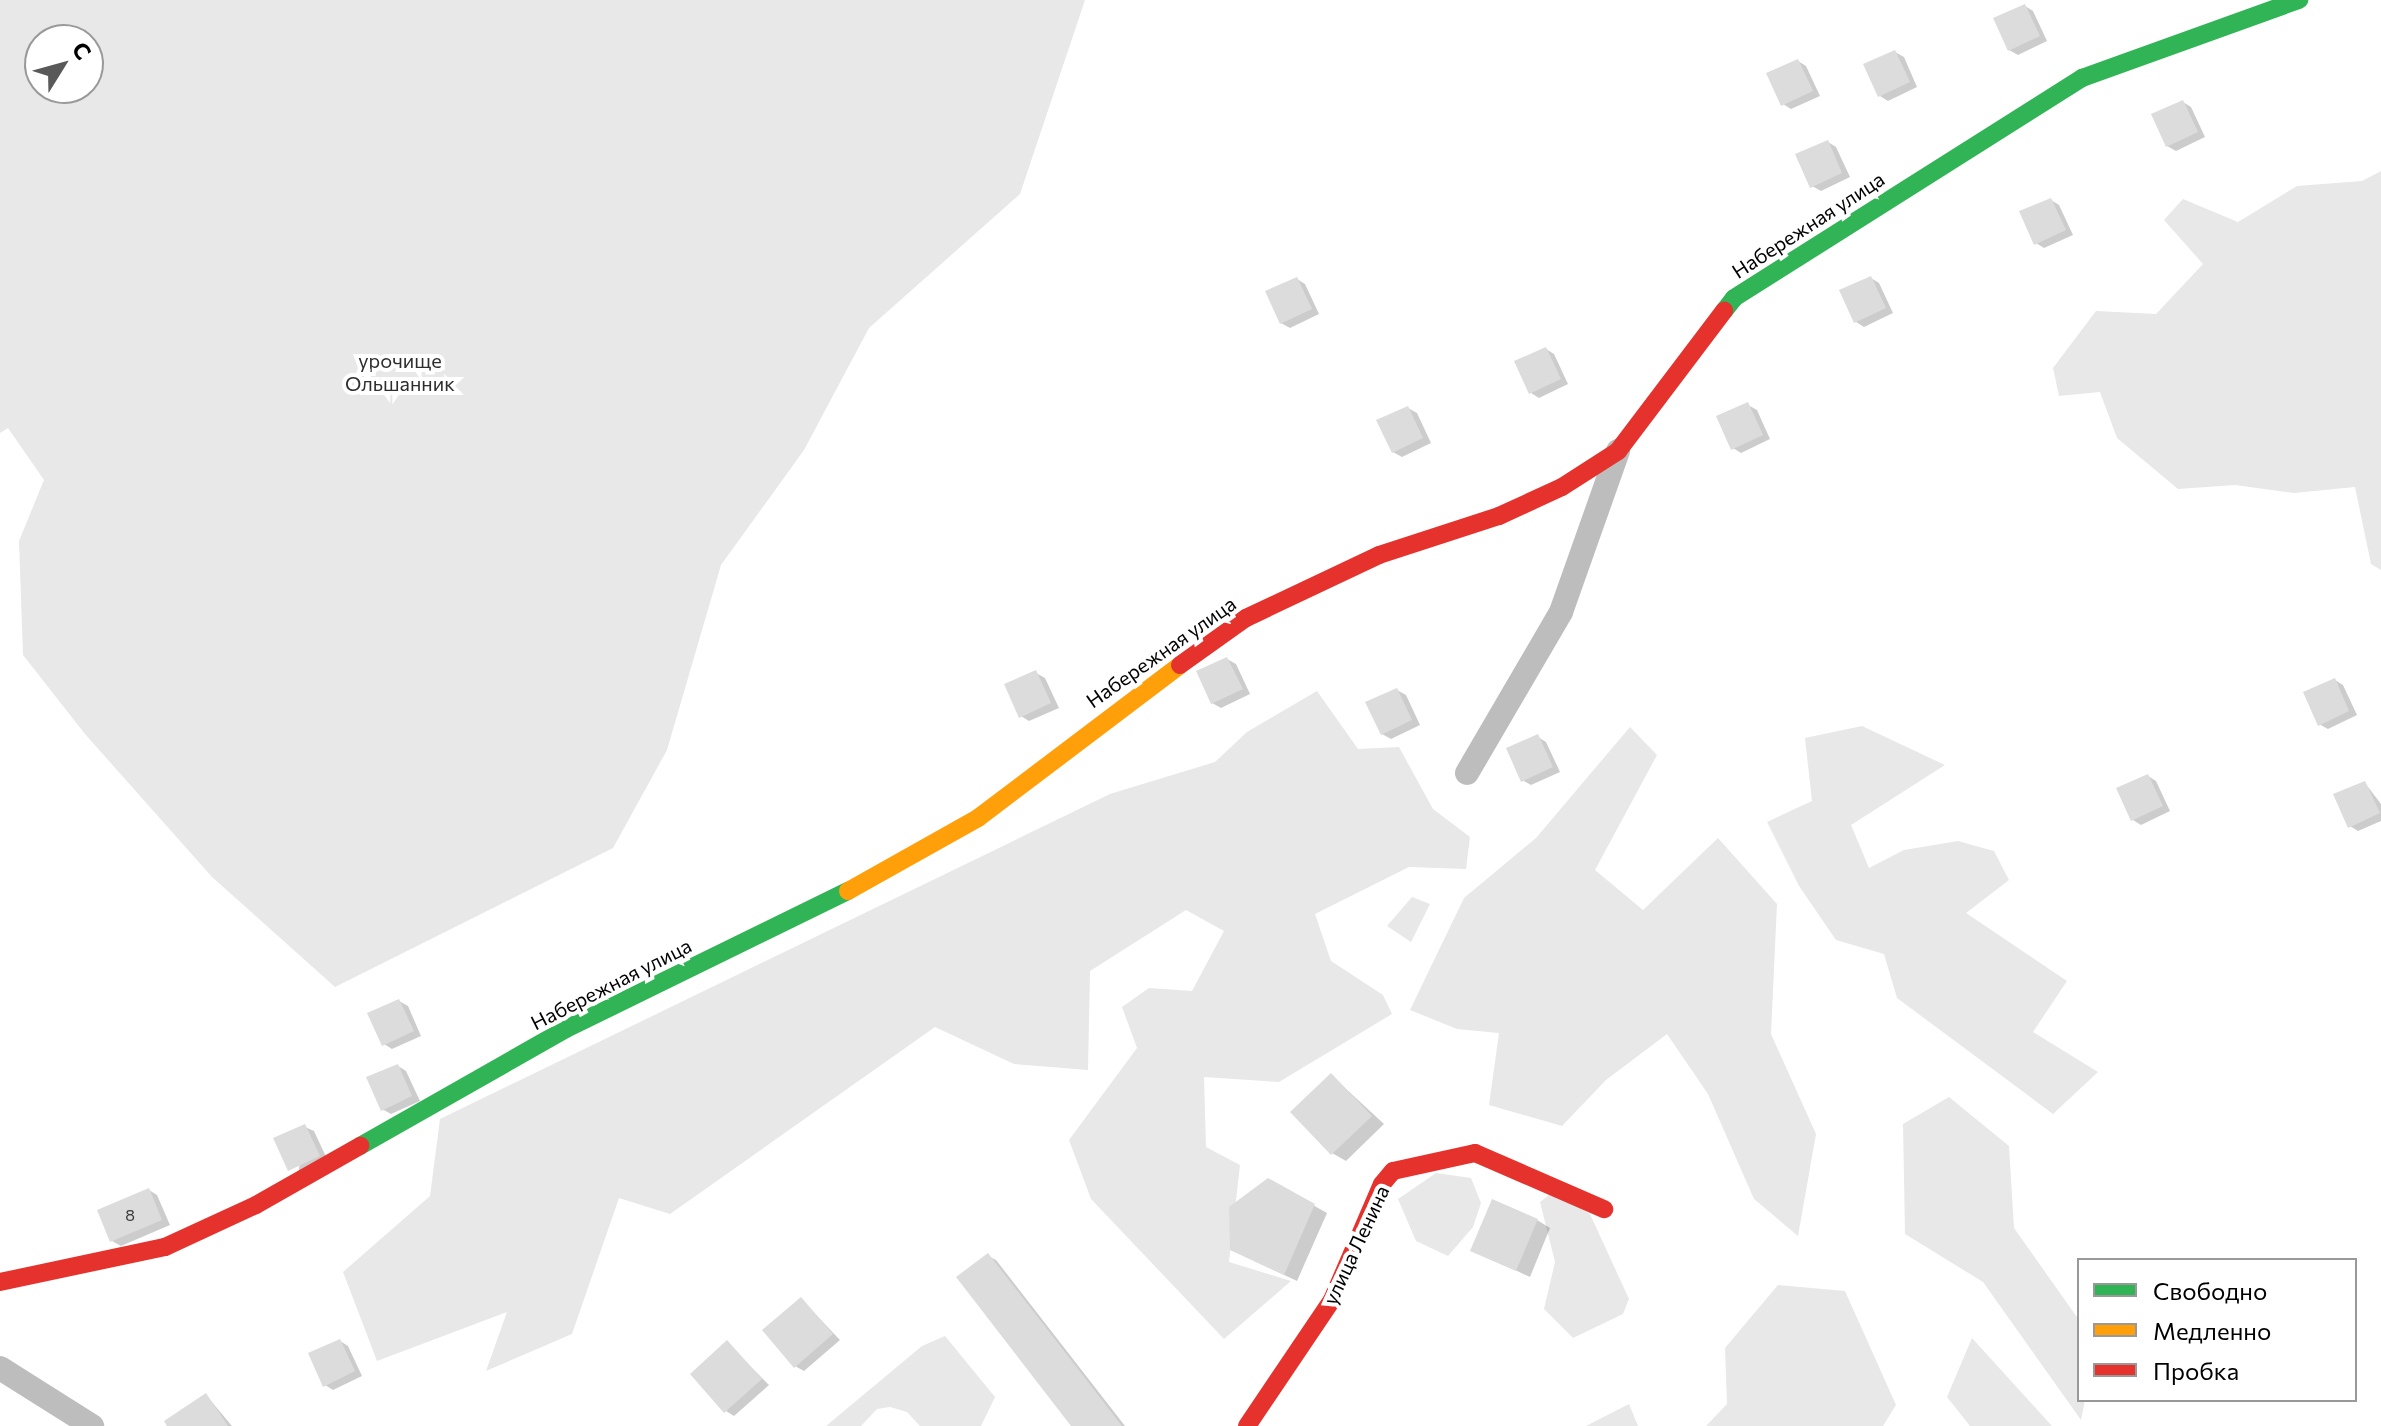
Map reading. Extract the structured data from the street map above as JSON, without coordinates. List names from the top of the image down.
{
  "streets": {
    "street": ["Набережная улица", "улица Ленина"]
  },
  "parks": ["урочище Ольшанник"],
  "house_numbers": ["8"],
  "legend": ["Свободно", "Медленно", "Пробка"],
  "north": "top right"
}
